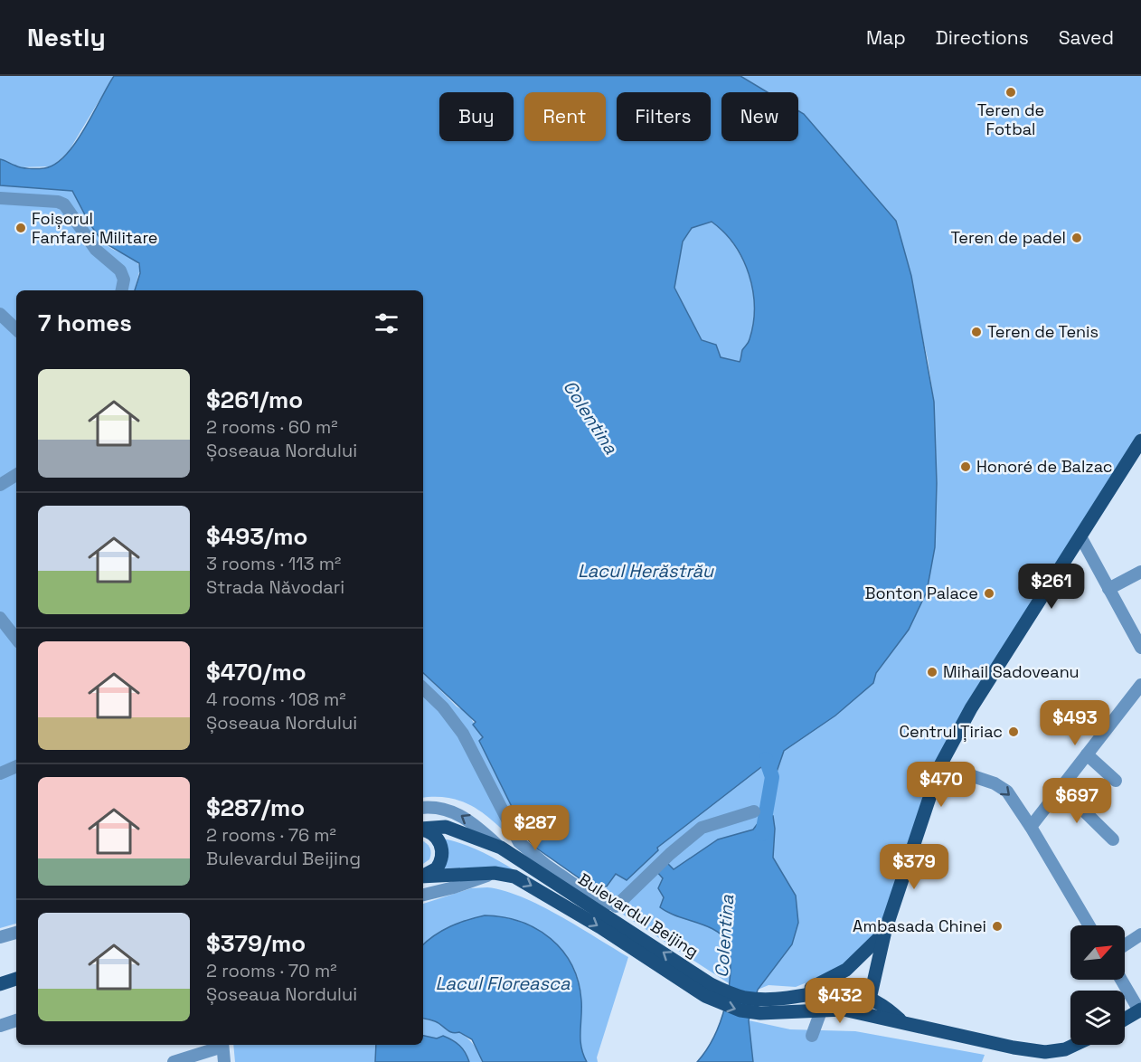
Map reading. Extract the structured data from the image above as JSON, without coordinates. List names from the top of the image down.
{
  "streets": {
    "main road": ["Bulevardul Beijing"]
  },
  "water": ["Colentina", "Lacul Herăstrău", "Lacul Floreasca"],
  "places": [
    "Teren de Fotbal",
    "Foișorul Fanfarei Militare",
    "Teren de padel",
    "Teren de Tenis",
    "Honoré de Balzac",
    "Bonton Palace",
    "Mihail Sadoveanu",
    "Centrul Țiriac",
    "Ambasada Chinei"
  ],
  "north": "top right",
  "page": {
    "header": "Nestly",
    "nav": ["Map", "Directions", "Saved"],
    "chip": [
      "Buy",
      "Rent",
      "Filters",
      "New"
    ],
    "heading": "7 homes",
    "list": [
      {
        "name": "$261/mo",
        "note": "2 rooms · 60 m² · Șoseaua Nordului"
      },
      {
        "name": "$493/mo",
        "note": "3 rooms · 113 m² · Strada Năvodari"
      },
      {
        "name": "$470/mo",
        "note": "4 rooms · 108 m² · Șoseaua Nordului"
      },
      {
        "name": "$287/mo",
        "note": "2 rooms · 76 m² · Bulevardul Beijing"
      },
      {
        "name": "$379/mo",
        "note": "2 rooms · 70 m² · Șoseaua Nordului"
      }
    ],
    "price": [
      "$261",
      "$493",
      "$470",
      "$697",
      "$287",
      "$379",
      "$432"
    ]
  }
}
